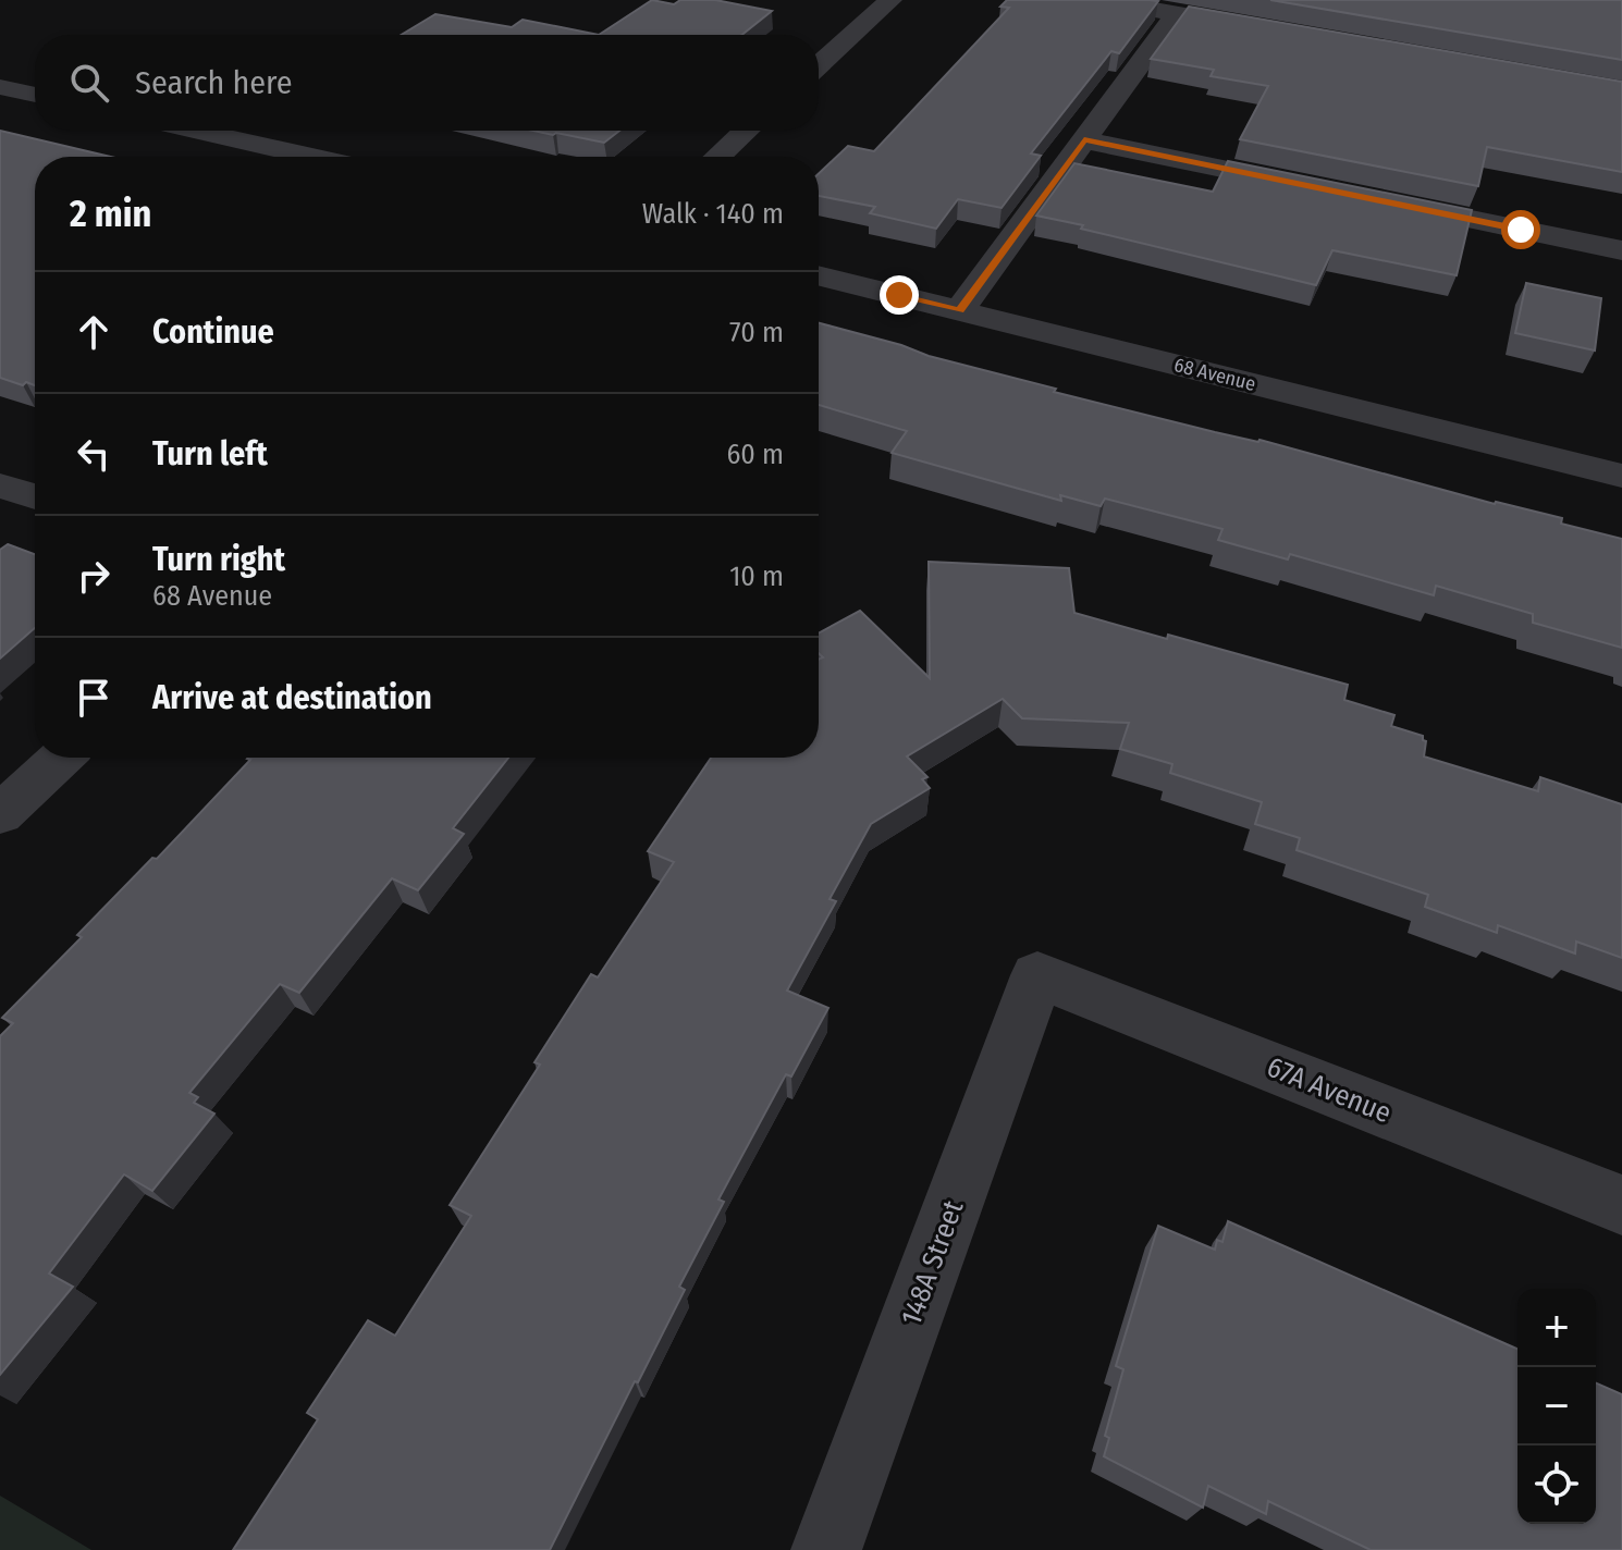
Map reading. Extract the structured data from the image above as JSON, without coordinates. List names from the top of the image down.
{
  "streets": {
    "street": ["68 Avenue", "67A Avenue", "148A Street"]
  },
  "crossings": [
    ["67A Avenue", "148A Street"]
  ],
  "page": {
    "search": "Search here",
    "heading": ["2 min", "Walk · 140 m"],
    "list": [
      ["Continue", "70 m"],
      ["Turn left", "60 m"],
      ["Turn right", "68 Avenue", "10 m"],
      "Arrive at destination"
    ],
    "map_buttons": ["+", "−"]
  }
}
